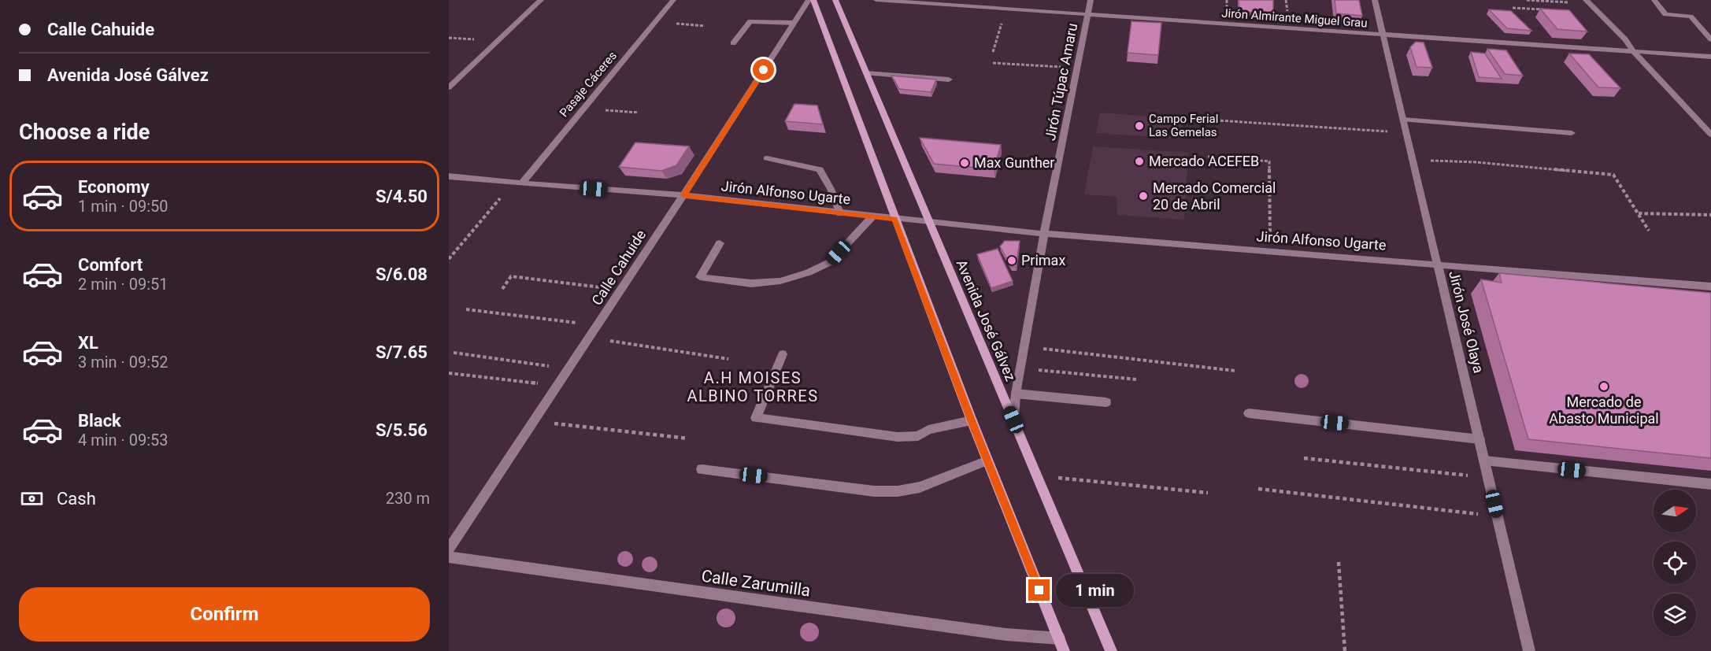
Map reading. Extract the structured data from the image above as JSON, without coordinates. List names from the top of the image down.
{
  "streets": {
    "main road": ["Avenida José Gálvez"],
    "street": [
      "Jirón Almirante Miguel Grau",
      "Jirón Túpac Amaru",
      "Pasaje Cáceres",
      "Jirón Alfonso Ugarte",
      "Calle Cahuide",
      "Jirón José Olaya",
      "Calle Zarumilla"
    ]
  },
  "crossings": [
    ["Jirón Almirante Miguel Grau", "Jirón Túpac Amaru"],
    ["Jirón Almirante Miguel Grau", "Jirón José Olaya"],
    ["Jirón Túpac Amaru", "Jirón Alfonso Ugarte"],
    ["Jirón Túpac Amaru", "Avenida José Gálvez"],
    ["Pasaje Cáceres", "Jirón Alfonso Ugarte"],
    ["Jirón Alfonso Ugarte", "Calle Cahuide"],
    ["Jirón Alfonso Ugarte", "Avenida José Gálvez"],
    ["Jirón Alfonso Ugarte", "Jirón José Olaya"]
  ],
  "districts": ["A.H MOISES ALBINO TORRES"],
  "places": [
    "Campo Ferial Las Gemelas",
    "Mercado ACEFEB",
    "Max Gunther",
    "Mercado Comercial 20 de Abril",
    "Primax",
    "Mercado de Abasto Municipal"
  ],
  "north": "right",
  "page": {
    "banner": ["Calle Cahuide", "Avenida José Gálvez"],
    "heading": "Choose a ride",
    "list": [
      {
        "name": "Economy",
        "note": "1 min · 09:50",
        "value": "S/4.50"
      },
      {
        "name": "Comfort",
        "note": "2 min · 09:51",
        "value": "S/6.08"
      },
      {
        "name": "XL",
        "note": "3 min · 09:52",
        "value": "S/7.65"
      },
      {
        "name": "Black",
        "note": "4 min · 09:53",
        "value": "S/5.56"
      }
    ],
    "pay": ["Cash", "230 m"],
    "bubble": "1 min",
    "buttons": "Confirm"
  }
}
